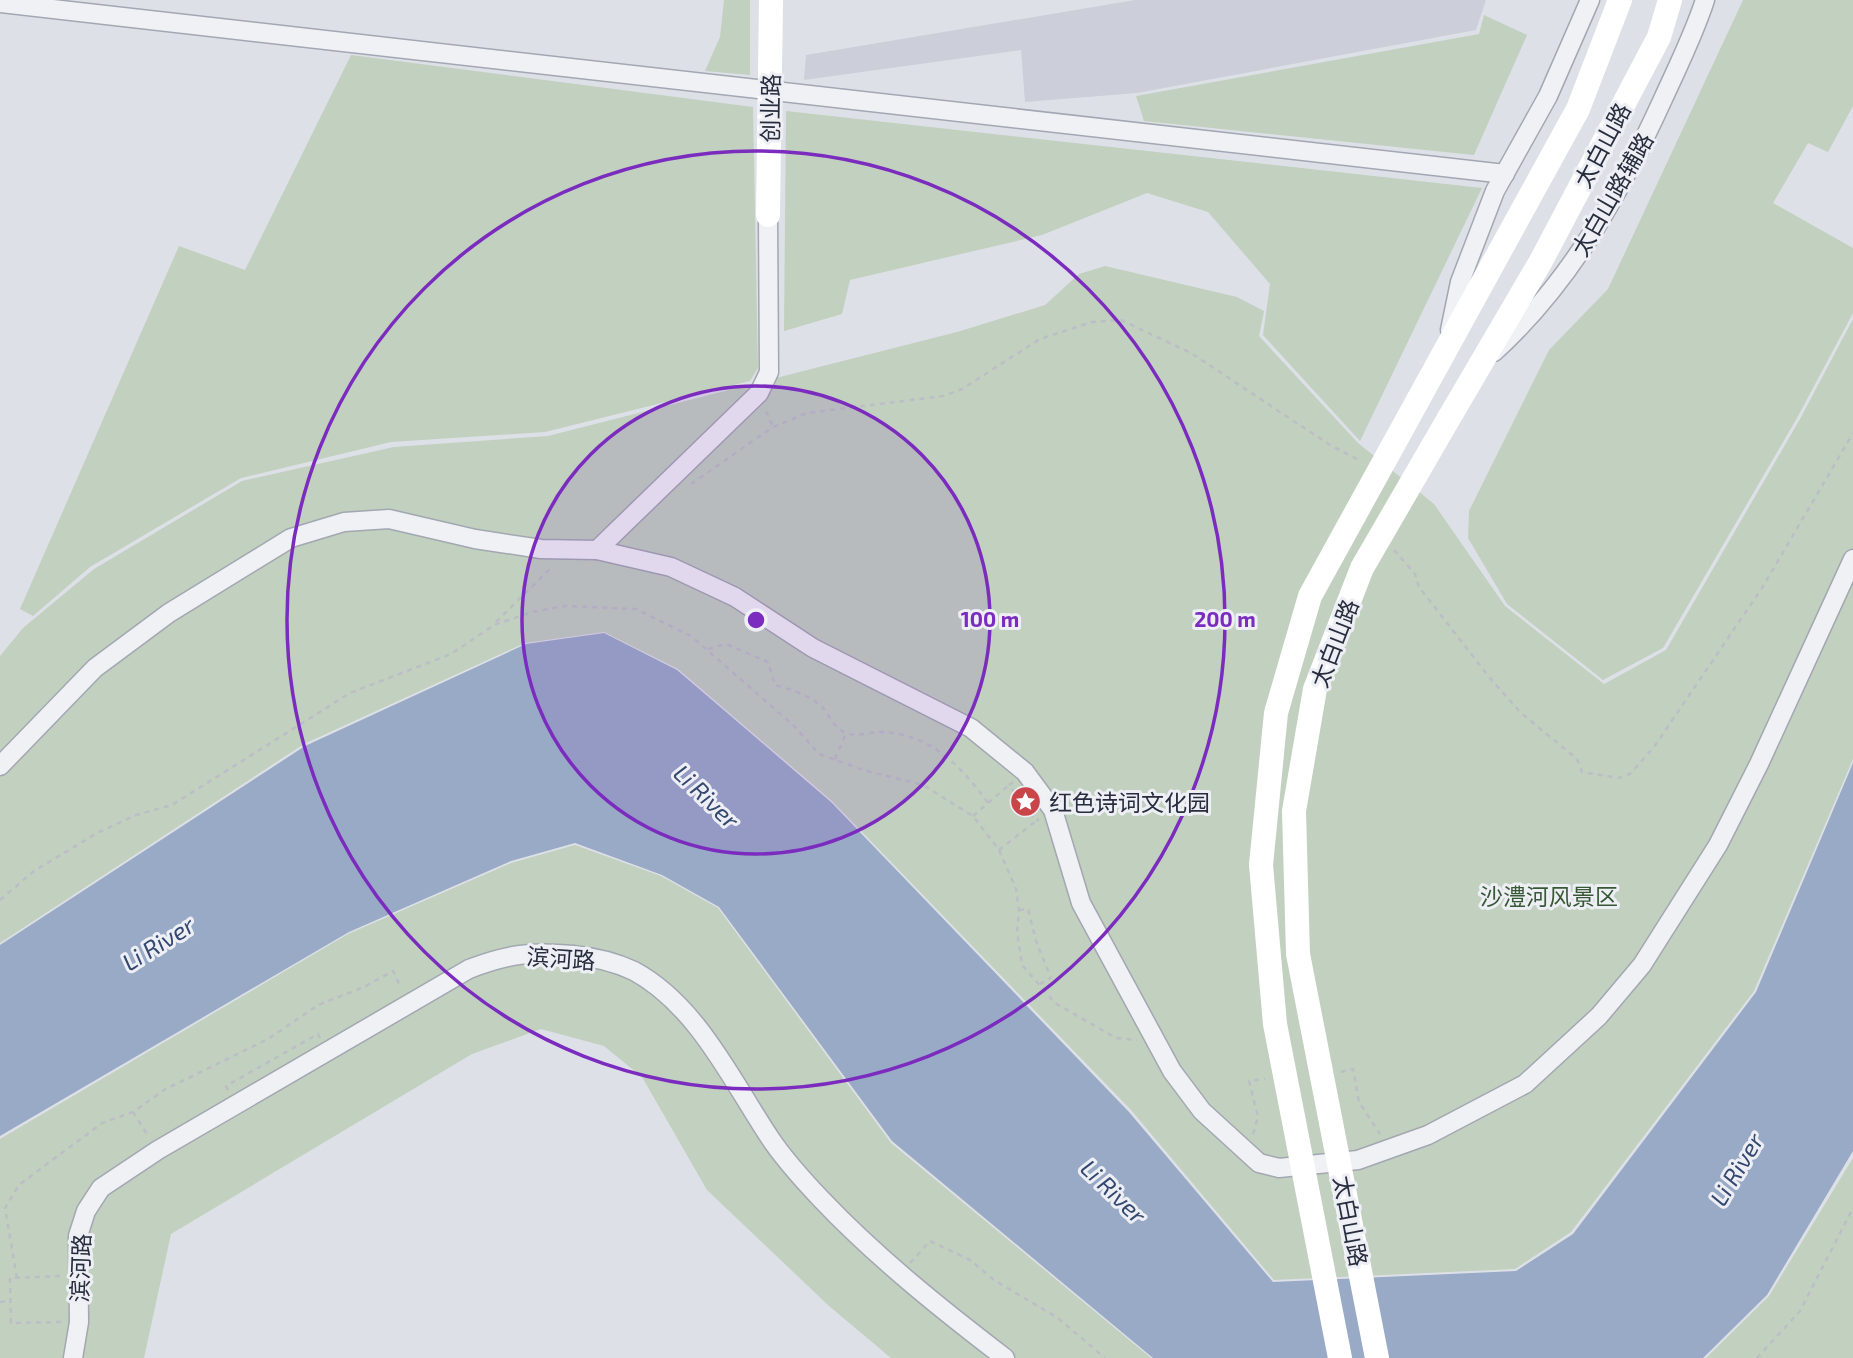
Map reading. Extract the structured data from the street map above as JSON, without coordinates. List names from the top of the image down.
{
  "streets": {
    "main road": ["创业路", "太白山路"],
    "street": ["太白山路辅路", "滨河路"]
  },
  "crossings": [
    ["太白山路", "太白山路辅路"]
  ],
  "water": ["Li River"],
  "parks": ["沙澧河风景区"],
  "places": {
    "place": ["红色诗词文化园"]
  },
  "rings": ["100 m", "200 m"]
}
